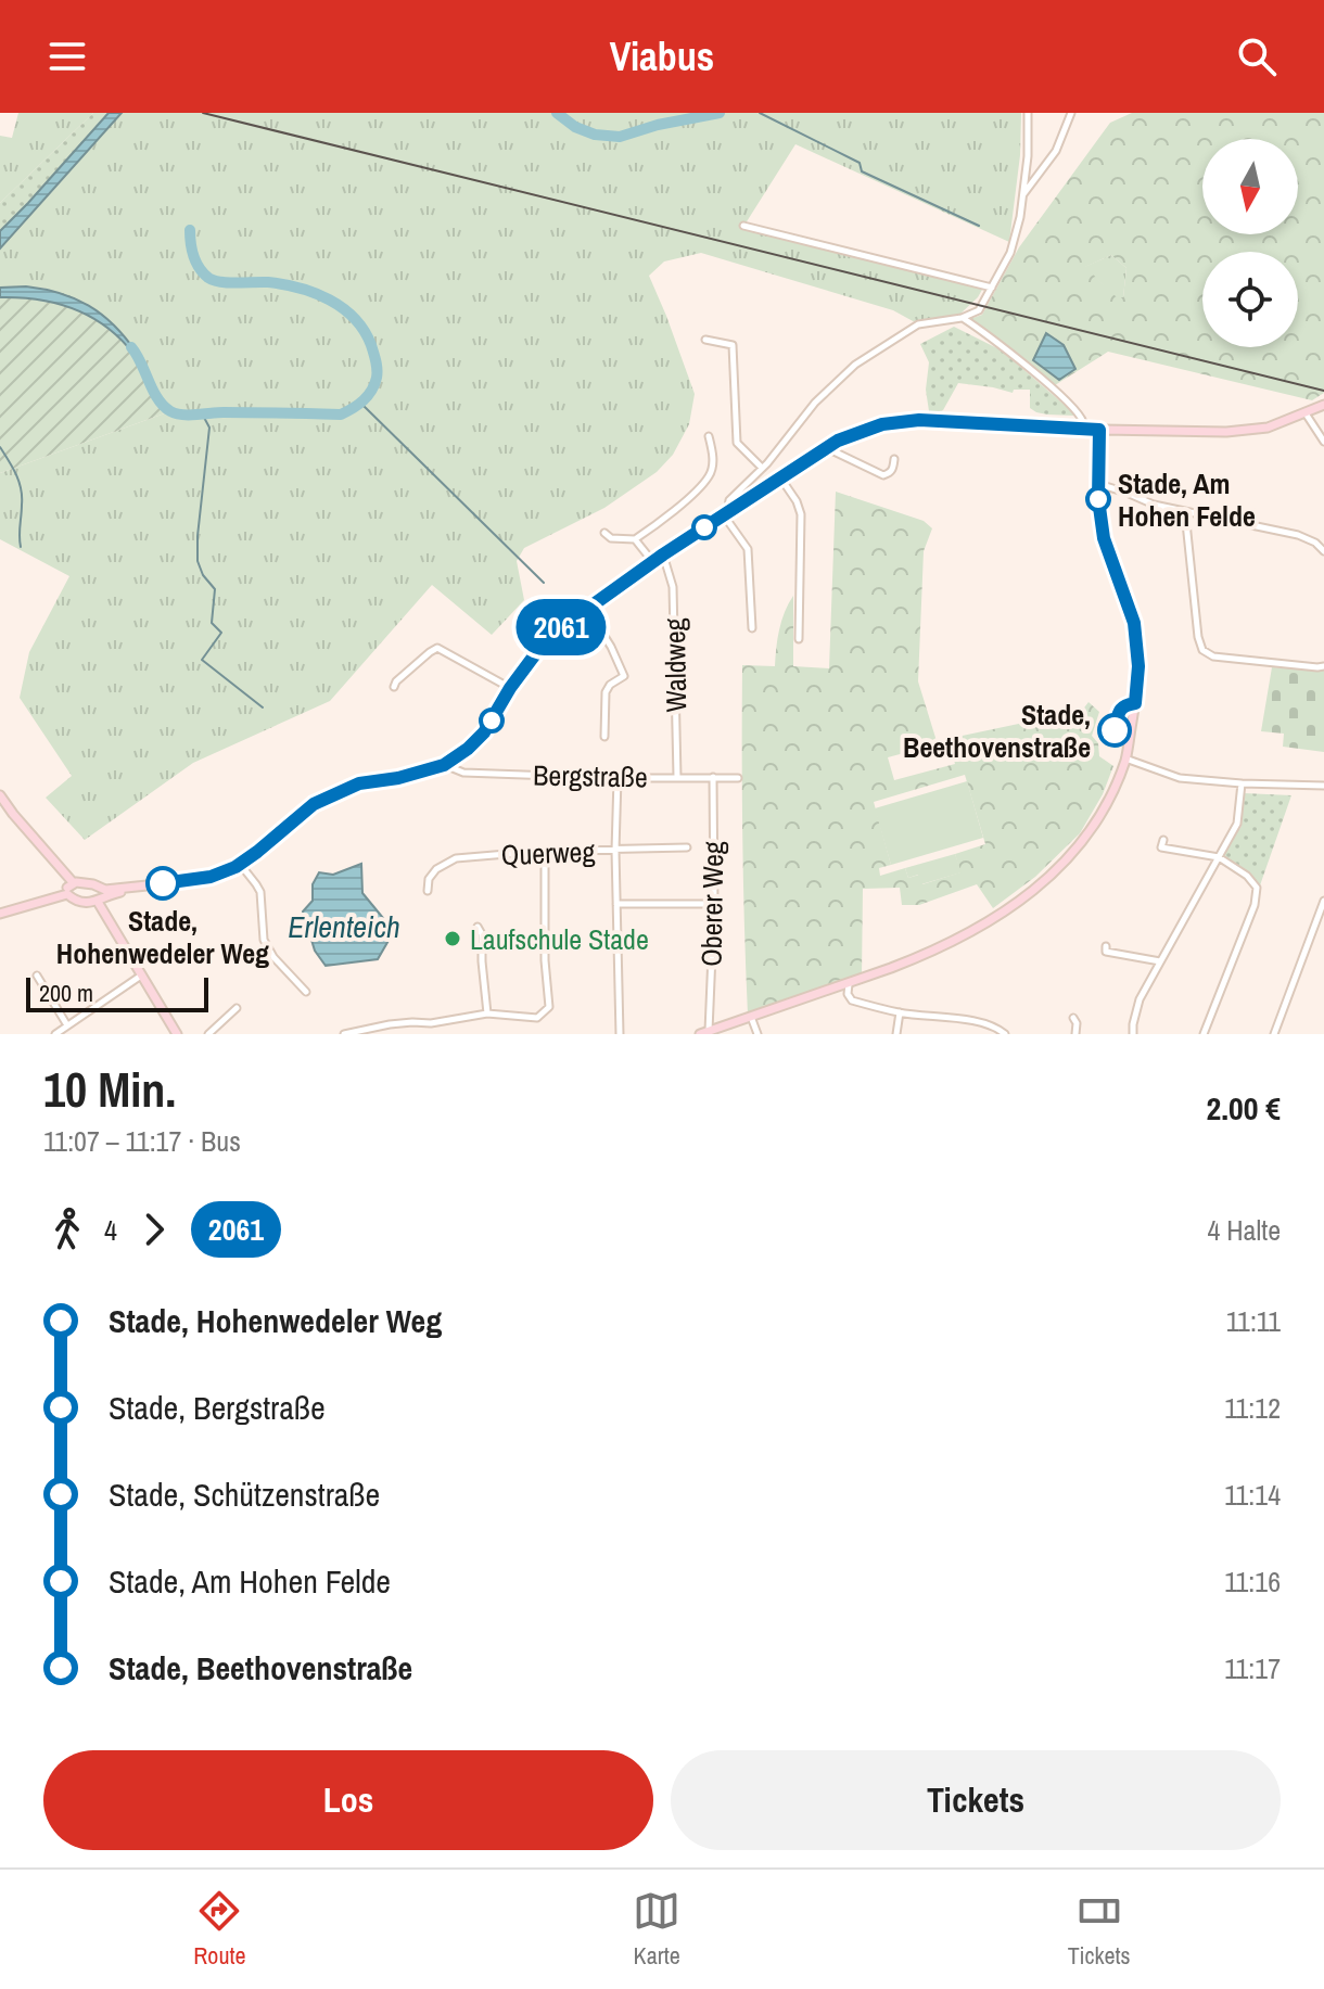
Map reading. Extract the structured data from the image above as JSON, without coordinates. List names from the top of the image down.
{
  "streets": {
    "street": [
      "Waldweg",
      "Bergstraße",
      "Querweg",
      "Oberer Weg"
    ]
  },
  "crossings": [
    ["Waldweg", "Bergstraße"],
    ["Bergstraße", "Oberer Weg"]
  ],
  "water": ["Erlenteich"],
  "places": [
    "Stade, Am Hohen Felde",
    "Stade, Beethovenstraße",
    "Stade, Hohenwedeler Weg",
    "Laufschule Stade"
  ],
  "lines": ["bus line 2061"],
  "scale_bar": "200 m",
  "north": "bottom",
  "page": {
    "header": "Viabus",
    "on_map": "2061",
    "scale": "200 m",
    "heading": ["10 Min.", "11:07 – 11:17 · Bus", "2.00 €"],
    "legs": ["4", "2061", "4 Halte"],
    "list": [
      {
        "name": "Stade, Hohenwedeler Weg",
        "value": "11:11"
      },
      {
        "name": "Stade, Bergstraße",
        "value": "11:12"
      },
      {
        "name": "Stade, Schützenstraße",
        "value": "11:14"
      },
      {
        "name": "Stade, Am Hohen Felde",
        "value": "11:16"
      },
      {
        "name": "Stade, Beethovenstraße",
        "value": "11:17"
      }
    ],
    "buttons": ["Los", "Tickets"],
    "tabs": ["Route", "Karte", "Tickets"]
  }
}
